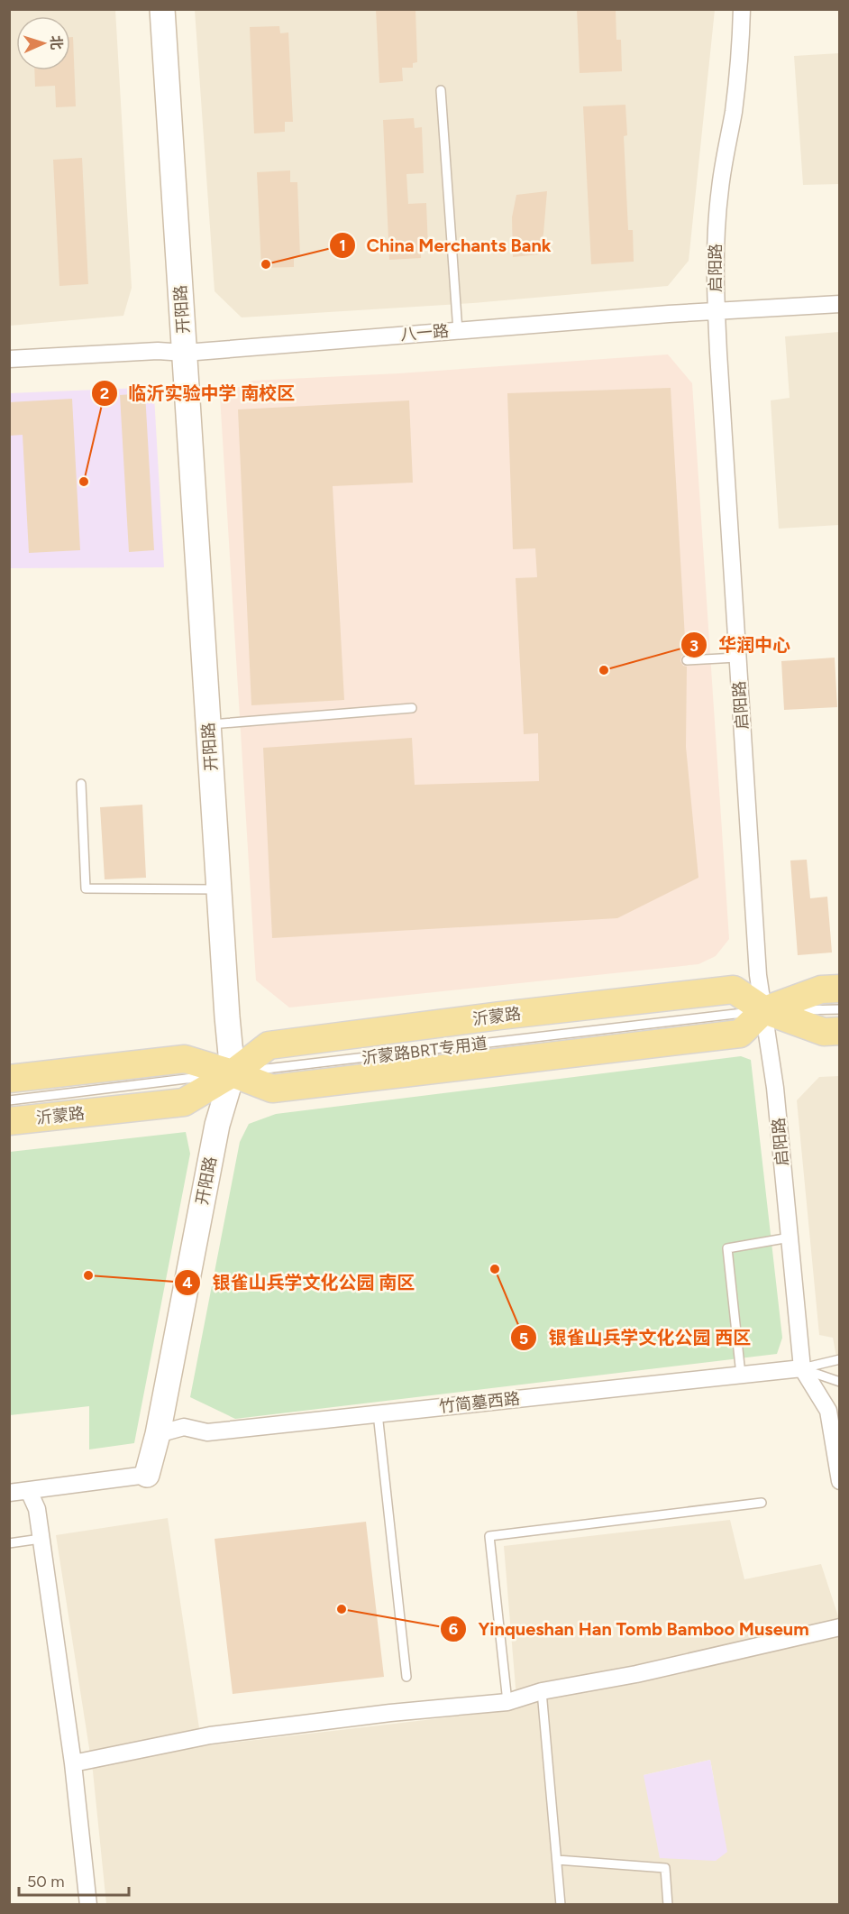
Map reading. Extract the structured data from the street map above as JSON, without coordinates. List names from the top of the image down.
{
  "streets": {
    "main road": ["沂蒙路"],
    "street": [
      "启阳路",
      "开阳路",
      "八一路",
      "竹简墓西路"
    ]
  },
  "crossings": [
    ["启阳路", "八一路"],
    ["启阳路", "沂蒙路"],
    ["启阳路", "竹简墓西路"],
    ["开阳路", "八一路"],
    ["开阳路", "沂蒙路"],
    ["开阳路", "竹简墓西路"]
  ],
  "places": [
    "China Merchants Bank",
    "临沂实验中学 南校区",
    "华润中心",
    "银雀山兵学文化公园 西区",
    "银雀山兵学文化公园 南区",
    "Yinqueshan Han Tomb Bamboo Museum"
  ],
  "scale_bar": "50 m",
  "north": "right"
}
